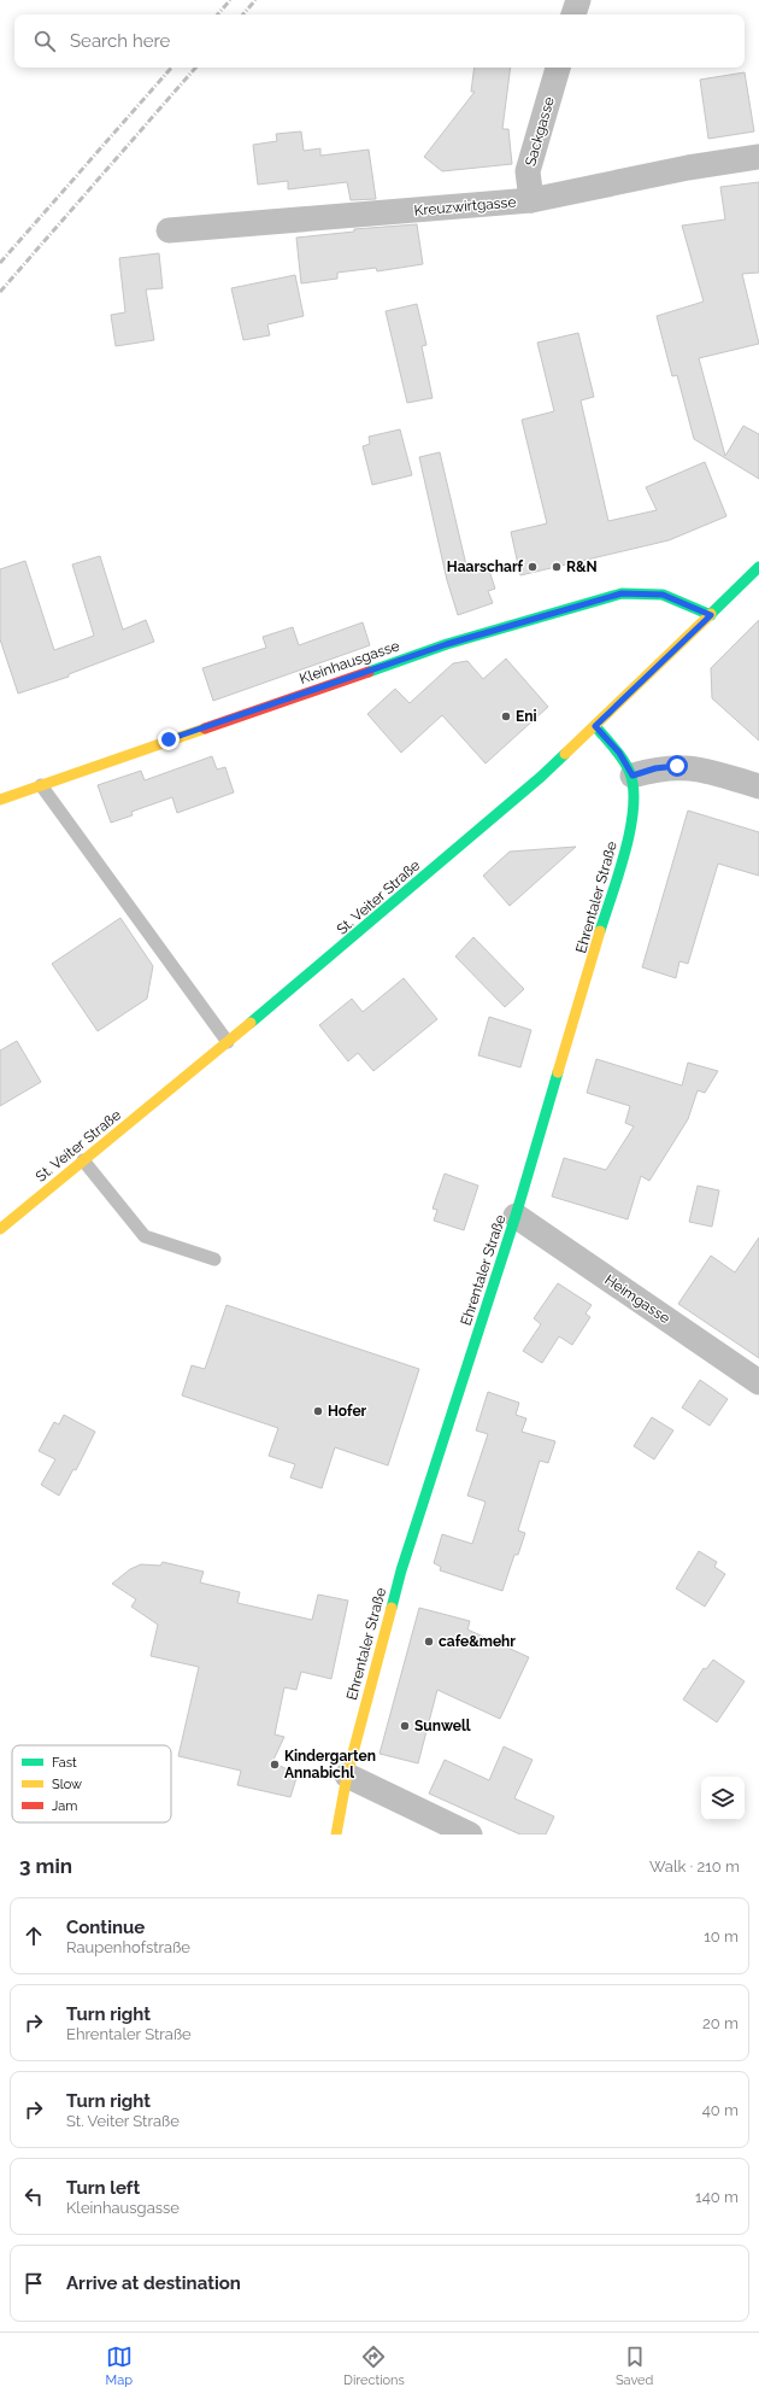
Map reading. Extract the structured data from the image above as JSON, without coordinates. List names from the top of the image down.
{
  "streets": {
    "street": [
      "Sackgasse",
      "Kreuzwirtgasse",
      "Kleinhausgasse",
      "St. Veiter Straße",
      "Ehrentaler Straße",
      "Heimgasse"
    ]
  },
  "crossings": [
    ["Sackgasse", "Kreuzwirtgasse"],
    ["Kleinhausgasse", "St. Veiter Straße"],
    ["St. Veiter Straße", "Ehrentaler Straße"],
    ["Ehrentaler Straße", "Heimgasse"]
  ],
  "places": [
    "Haarscharf",
    "R&N",
    "Eni",
    "Hofer",
    "cafe&mehr",
    "Sunwell",
    "Kindergarten Annabichl"
  ],
  "legend": ["Fast", "Slow", "Jam"],
  "page": {
    "search": "Search here",
    "heading": ["3 min", "Walk · 210 m"],
    "list": [
      ["Continue", "Raupenhofstraße", "10 m"],
      ["Turn right", "Ehrentaler Straße", "20 m"],
      ["Turn right", "St. Veiter Straße", "40 m"],
      ["Turn left", "Kleinhausgasse", "140 m"],
      "Arrive at destination"
    ],
    "nav": ["Map", "Directions", "Saved"]
  }
}
